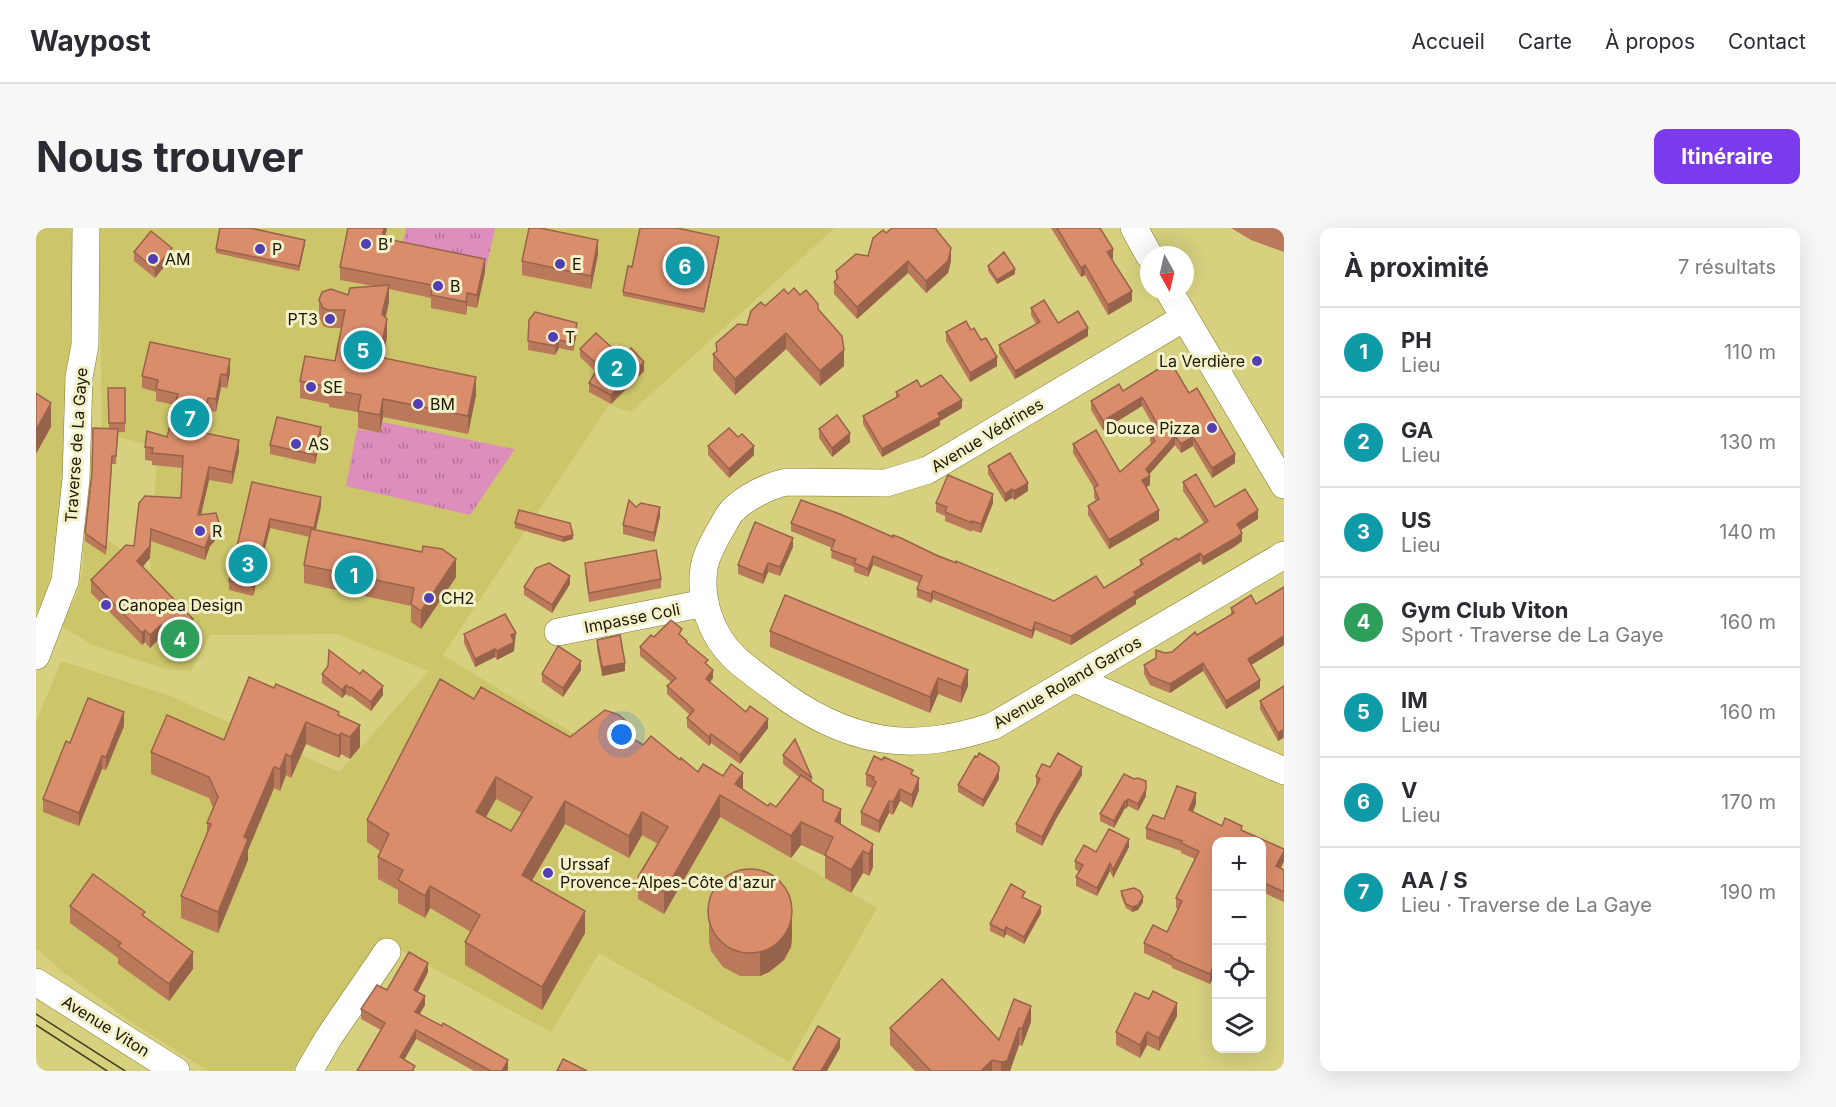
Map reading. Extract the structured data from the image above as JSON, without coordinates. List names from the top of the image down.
{
  "streets": {
    "street": [
      "Avenue Védrines",
      "Traverse de La Gaye",
      "Impasse Coli",
      "Avenue Roland Garros",
      "Avenue Viton"
    ]
  },
  "crossings": [
    ["Avenue Védrines", "Impasse Coli"],
    ["Avenue Védrines", "Avenue Roland Garros"],
    ["Impasse Coli", "Avenue Roland Garros"]
  ],
  "places": [
    "B'",
    "P",
    "AM",
    "E",
    "B",
    "PT3",
    "T",
    "La Verdière",
    "SE",
    "BM",
    "Douce Pizza",
    "AS",
    "R",
    "CH2",
    "Canopea Design",
    "Urssaf Provence-Alpes-Côte d'azur"
  ],
  "north": "bottom",
  "page": {
    "header": "Waypost",
    "nav": [
      "Accueil",
      "Carte",
      "À propos",
      "Contact"
    ],
    "buttons": "Itinéraire",
    "title": "Nous trouver",
    "heading": ["À proximité", "7 résultats"],
    "pins": [
      "6",
      "5",
      "2",
      "7",
      "3",
      "1",
      "4"
    ],
    "list": [
      {
        "mark": "1",
        "name": "PH",
        "note": "Lieu",
        "value": "110 m"
      },
      {
        "mark": "2",
        "name": "GA",
        "note": "Lieu",
        "value": "130 m"
      },
      {
        "mark": "3",
        "name": "US",
        "note": "Lieu",
        "value": "140 m"
      },
      {
        "mark": "4",
        "name": "Gym Club Viton",
        "note": "Sport · Traverse de La Gaye",
        "value": "160 m"
      },
      {
        "mark": "5",
        "name": "IM",
        "note": "Lieu",
        "value": "160 m"
      },
      {
        "mark": "6",
        "name": "V",
        "note": "Lieu",
        "value": "170 m"
      },
      {
        "mark": "7",
        "name": "AA / S",
        "note": "Lieu · Traverse de La Gaye",
        "value": "190 m"
      }
    ],
    "map_buttons": ["+", "−"]
  }
}
